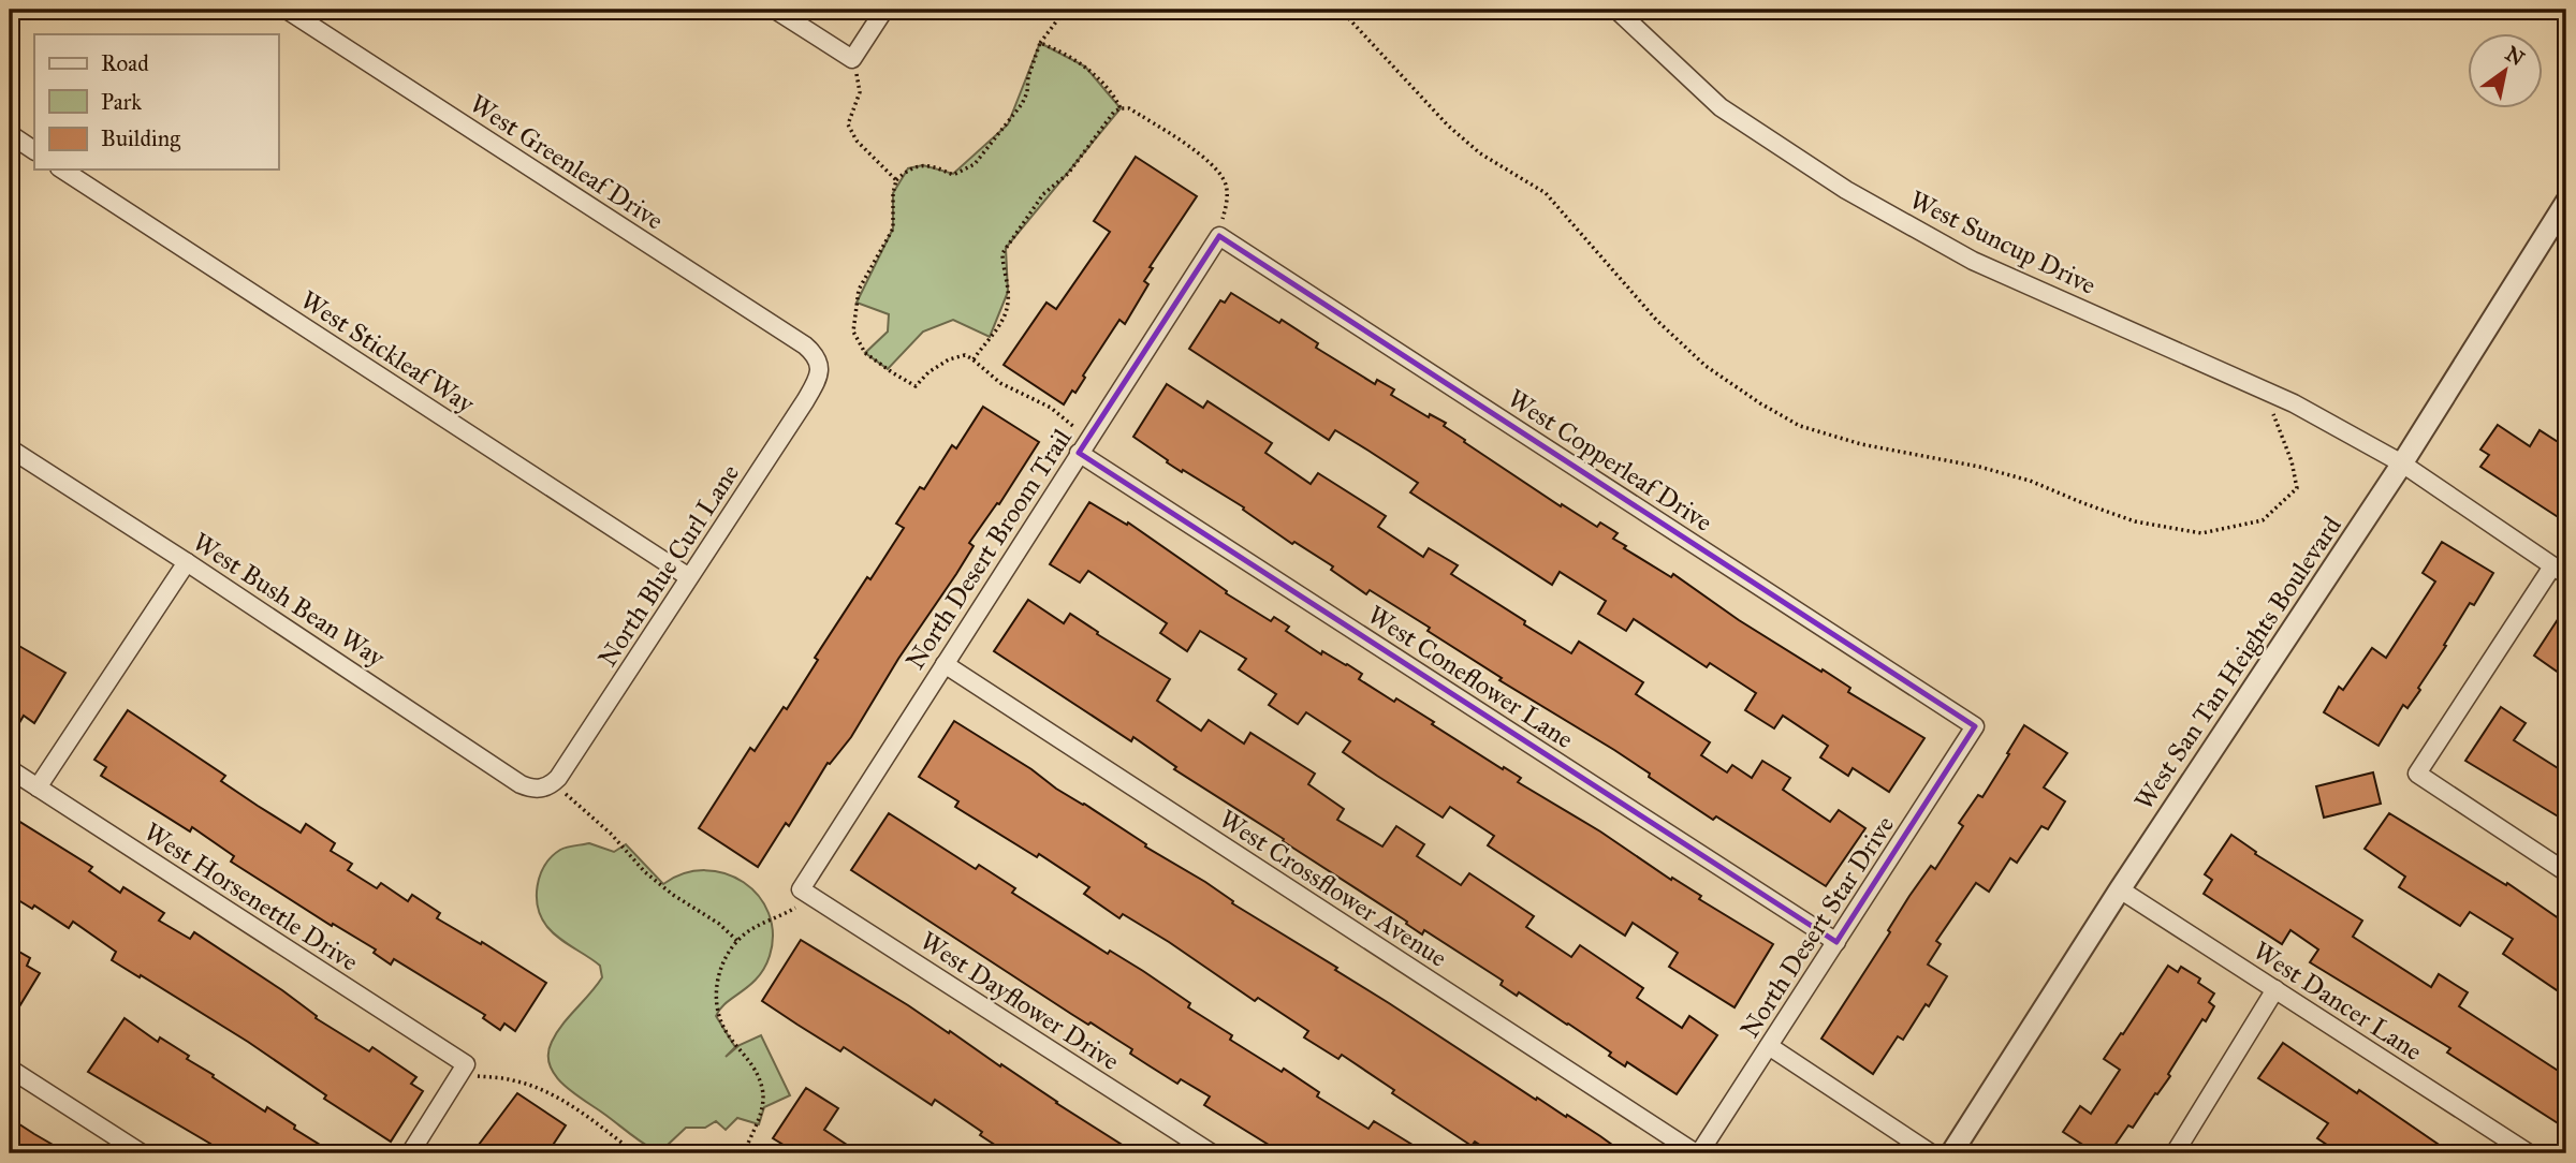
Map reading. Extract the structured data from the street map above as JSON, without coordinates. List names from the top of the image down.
{
  "streets": {
    "street": [
      "West Greenleaf Drive",
      "West Suncup Drive",
      "West Stickleaf Way",
      "West Copperleaf Drive",
      "North Desert Broom Trail",
      "North Blue Curl Lane",
      "West Bush Bean Way",
      "West San Tan Heights Boulevard",
      "West Coneflower Lane",
      "West Crossflower Avenue",
      "West Horsenettle Drive",
      "North Desert Star Drive",
      "West Dayflower Drive",
      "West Dancer Lane"
    ]
  },
  "crossings": [
    ["West Greenleaf Drive", "North Blue Curl Lane"],
    ["West Suncup Drive", "West San Tan Heights Boulevard"],
    ["West Stickleaf Way", "North Blue Curl Lane"],
    ["West Copperleaf Drive", "North Desert Broom Trail"],
    ["West Copperleaf Drive", "North Desert Star Drive"],
    ["North Desert Broom Trail", "West Coneflower Lane"],
    ["North Desert Broom Trail", "West Crossflower Avenue"],
    ["North Desert Broom Trail", "West Dayflower Drive"],
    ["North Blue Curl Lane", "West Bush Bean Way"],
    ["West San Tan Heights Boulevard", "West Dancer Lane"],
    ["West Coneflower Lane", "North Desert Star Drive"],
    ["West Crossflower Avenue", "North Desert Star Drive"]
  ],
  "legend": ["Road", "Park", "Building"],
  "north": "top right"
}
